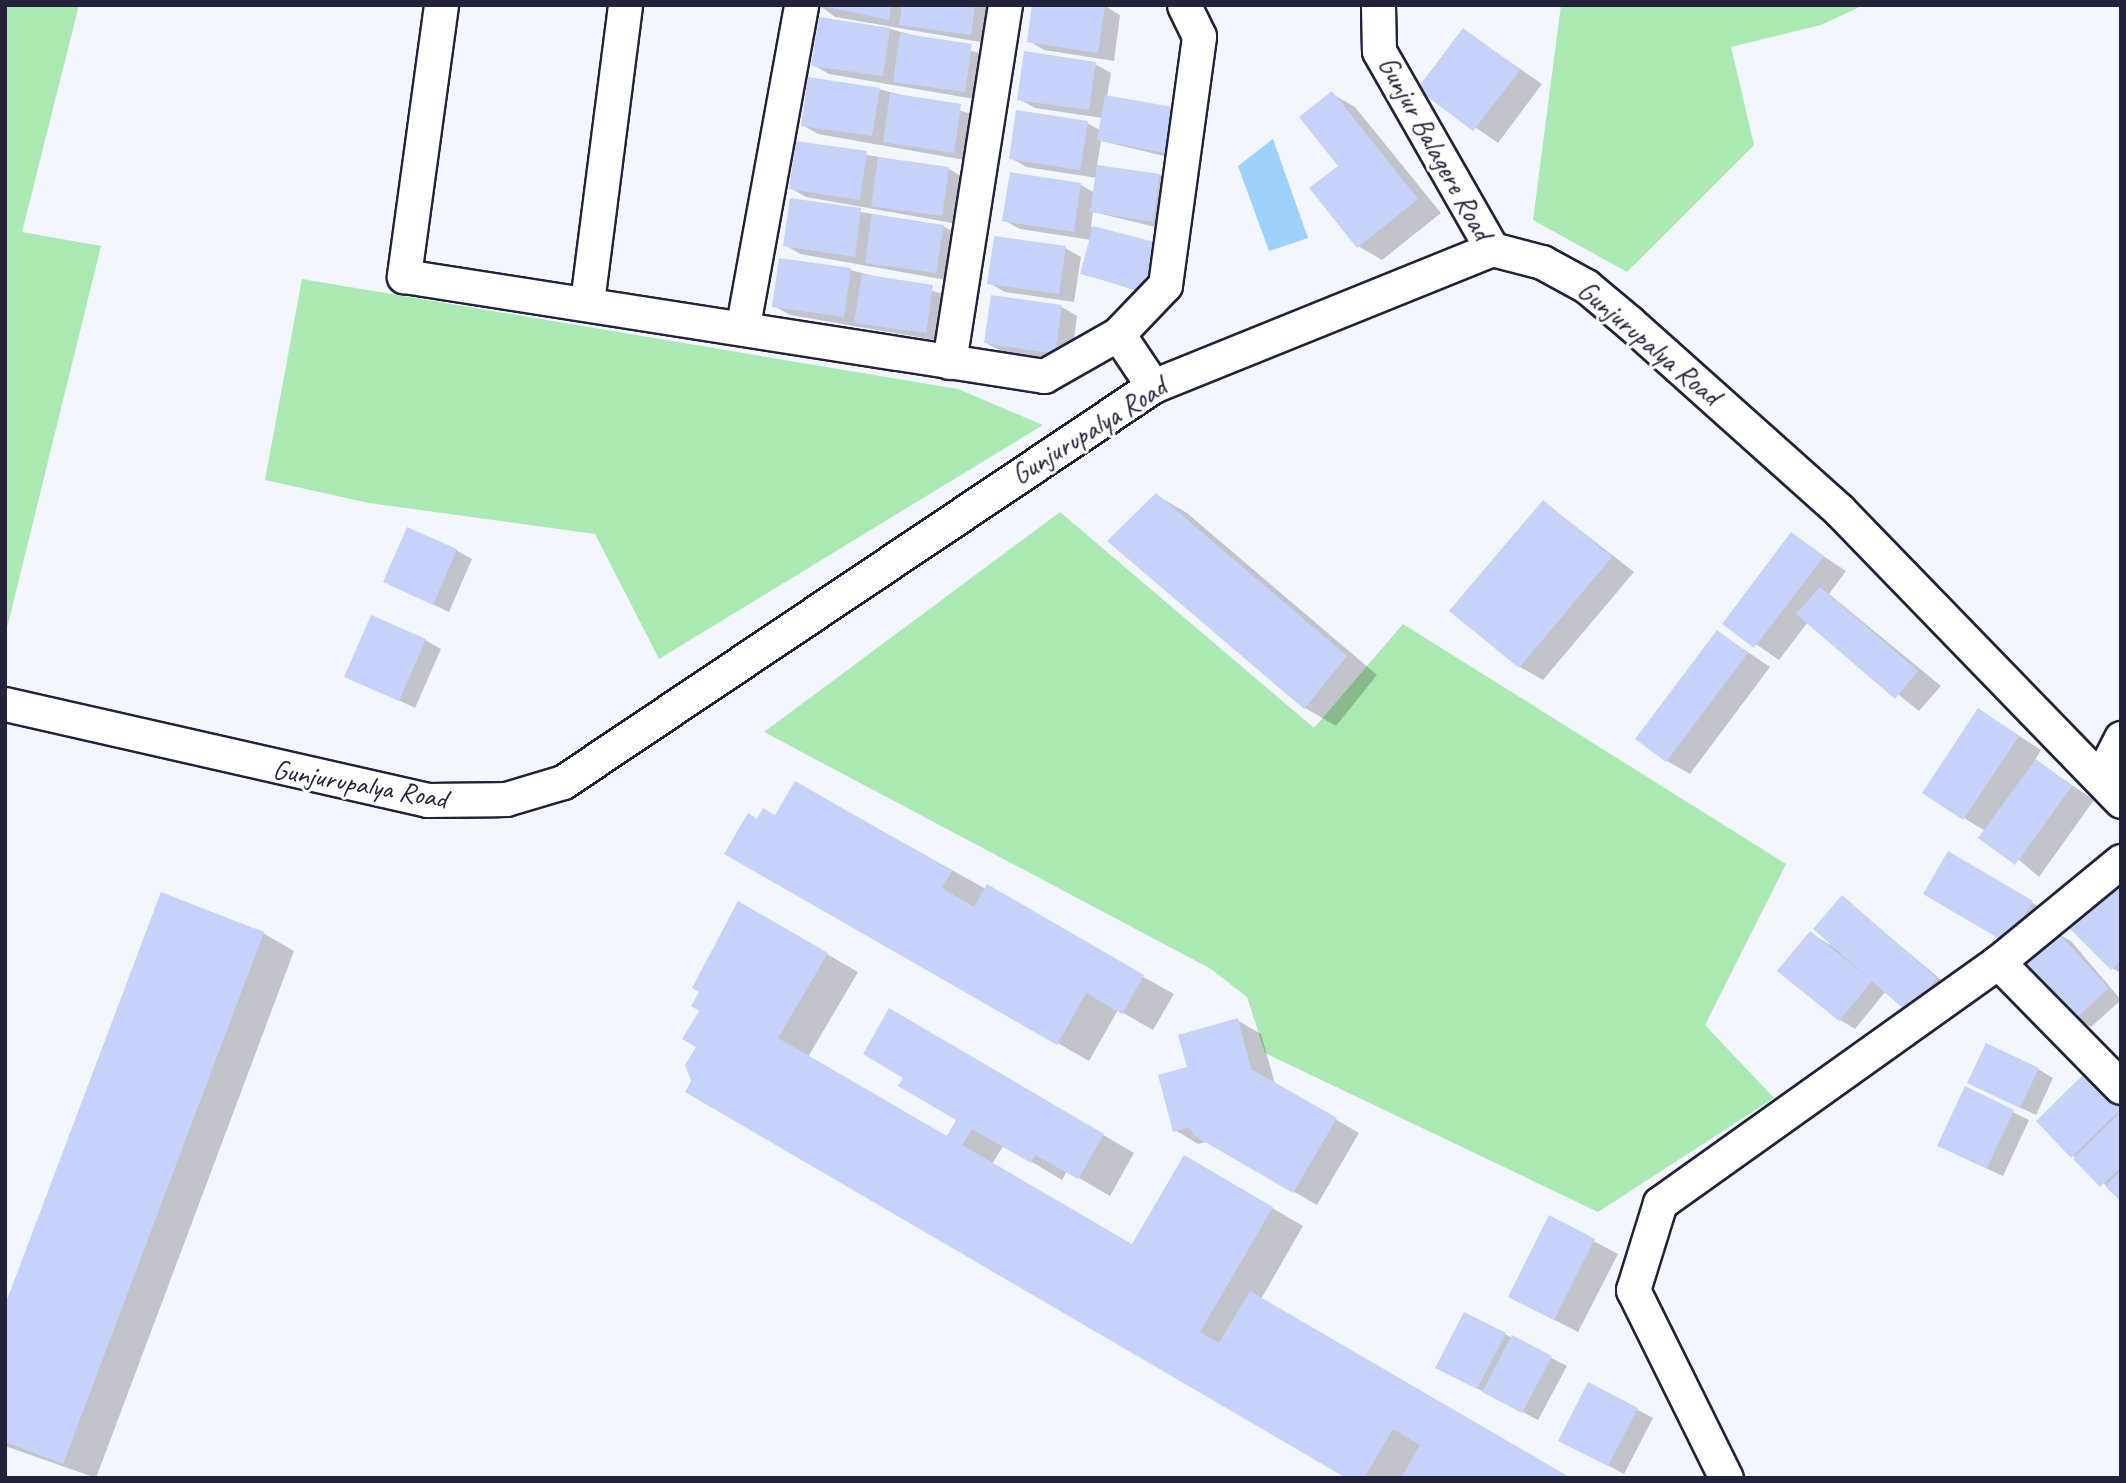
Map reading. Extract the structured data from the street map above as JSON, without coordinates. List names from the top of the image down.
{
  "streets": {
    "street": ["Gunjur Balagere Road", "Gunjurupalya Road"]
  },
  "crossings": [
    ["Gunjur Balagere Road", "Gunjurupalya Road"]
  ]
}
